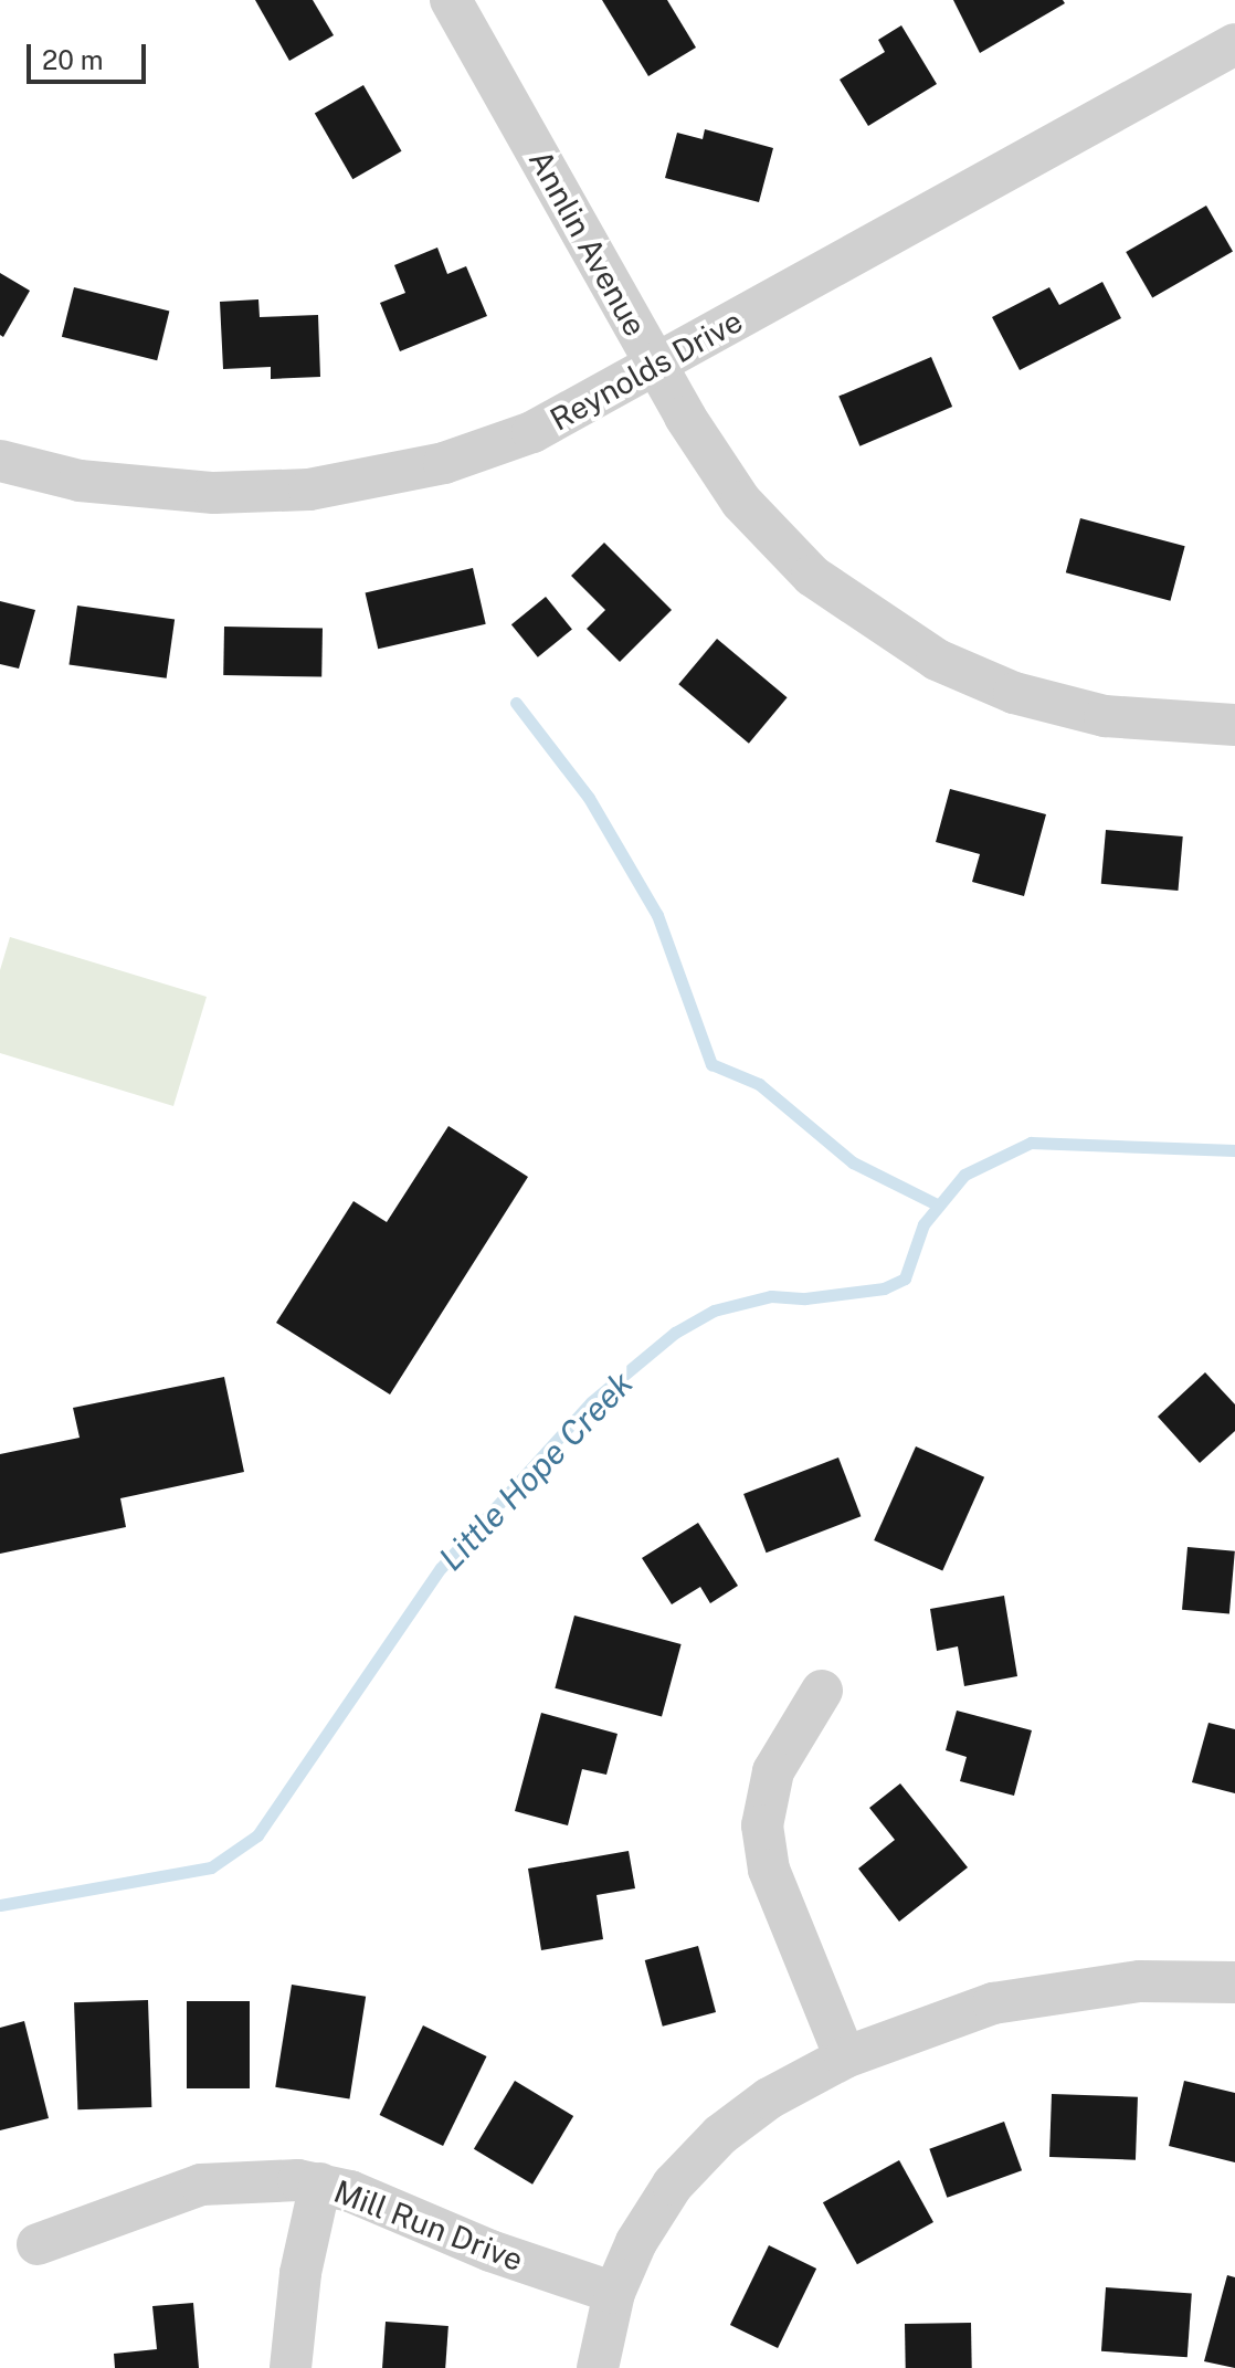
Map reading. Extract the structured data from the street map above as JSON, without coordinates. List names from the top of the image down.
{
  "streets": {
    "street": ["Annlin Avenue", "Reynolds Drive", "Mill Run Drive"]
  },
  "crossings": [
    ["Annlin Avenue", "Reynolds Drive"]
  ],
  "water": ["Little Hope Creek"],
  "scale_bar": "20 m"
}
